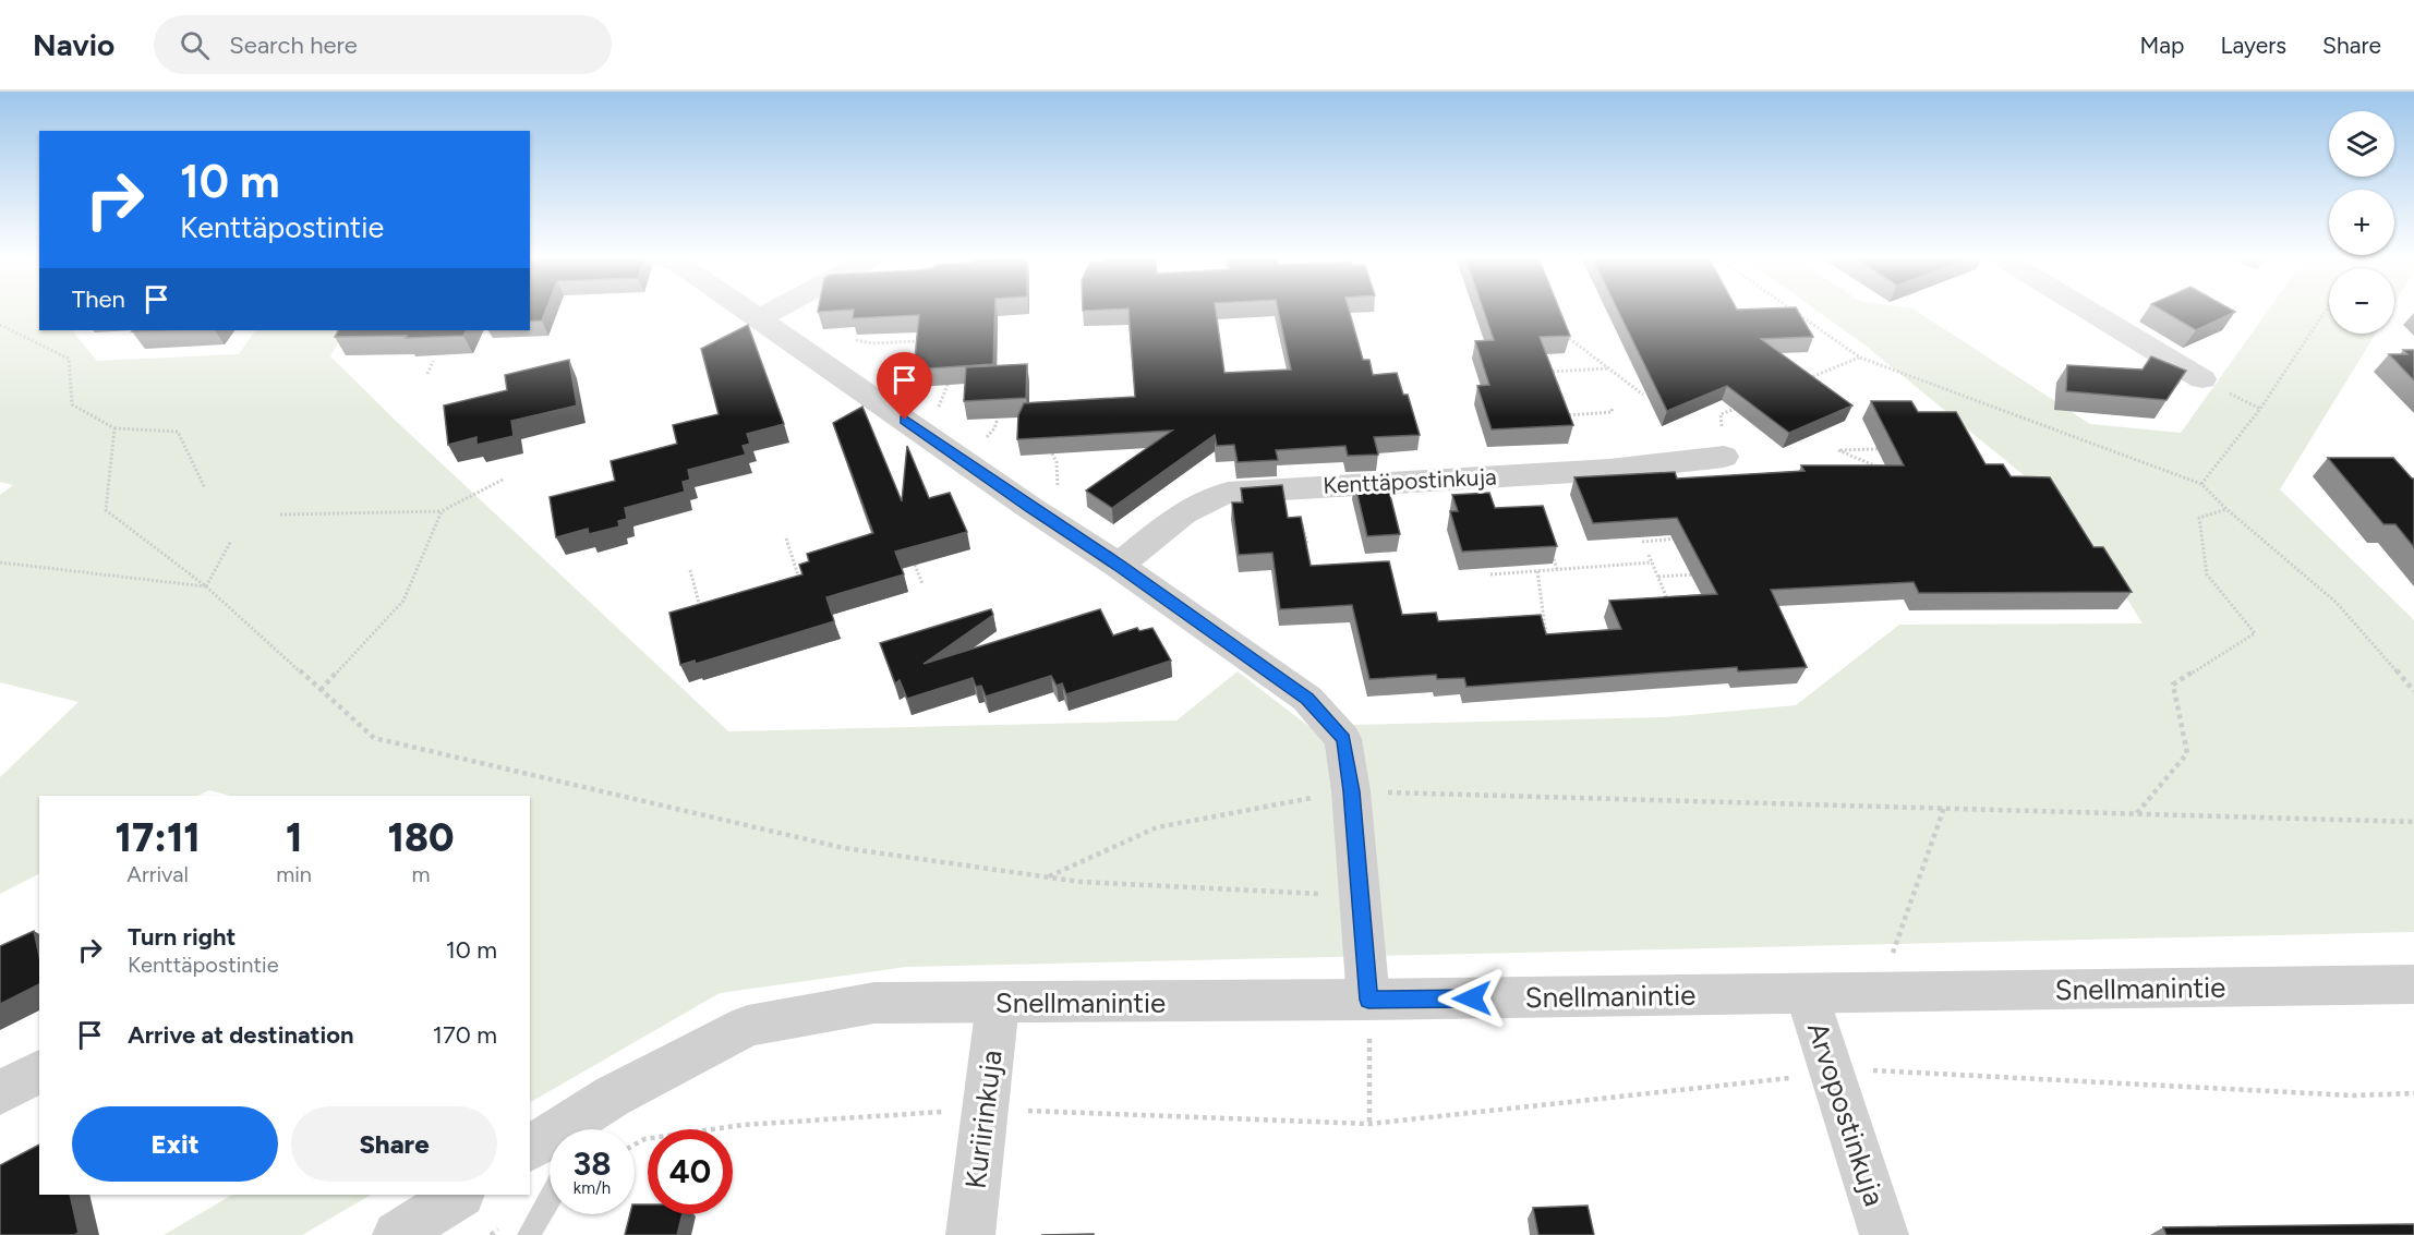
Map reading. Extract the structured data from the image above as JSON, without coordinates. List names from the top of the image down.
{
  "streets": {
    "street": [
      "Kenttäpostinkuja",
      "Snellmanintie",
      "Arvopostinkuja",
      "Kuriirinkuja"
    ]
  },
  "crossings": [
    ["Snellmanintie", "Arvopostinkuja"],
    ["Snellmanintie", "Kuriirinkuja"]
  ],
  "page": {
    "header": "Navio",
    "search": "Search here",
    "nav": ["Map", "Layers", "Share"],
    "map_buttons": ["+", "−"],
    "turn": ["10 m", "Kenttäpostintie"],
    "then": "Then",
    "eta": [
      "17:11",
      "Arrival",
      "1",
      "min",
      "180",
      "m"
    ],
    "list": [
      {
        "name": "Turn right",
        "note": "Kenttäpostintie",
        "value": "10 m"
      },
      {
        "name": "Arrive at destination",
        "value": "170 m"
      }
    ],
    "buttons": ["Exit", "Share"],
    "speed": "38 km/h",
    "limit": "40"
  }
}
